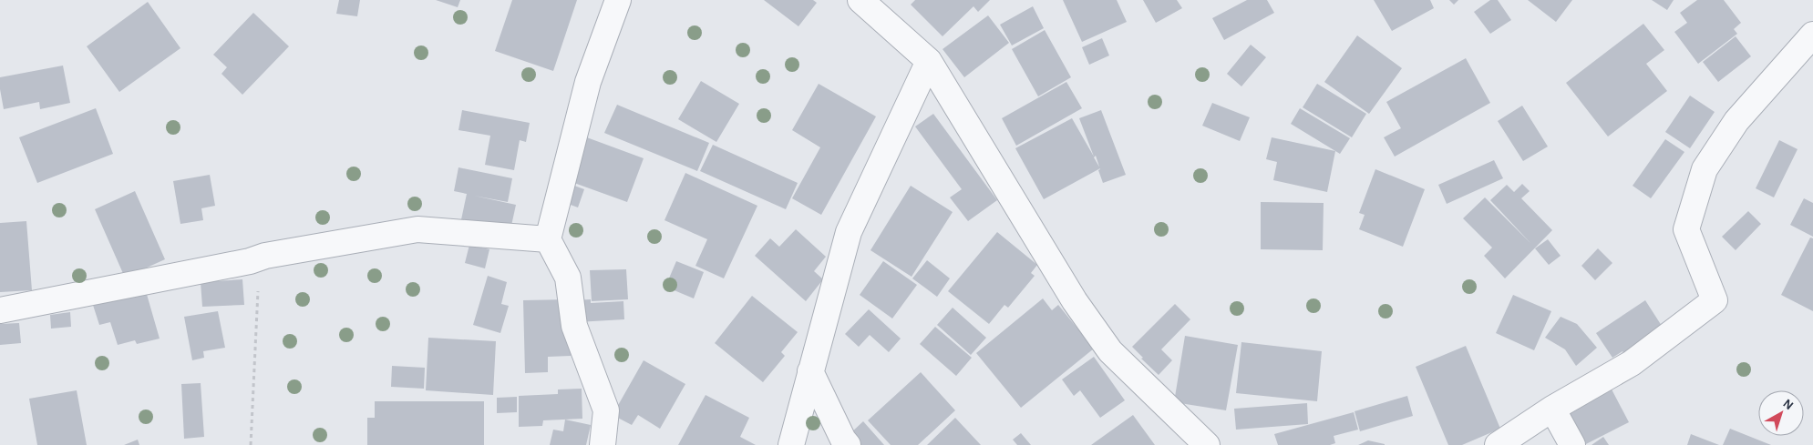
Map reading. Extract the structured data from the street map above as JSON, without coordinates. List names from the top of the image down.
{
  "north": "top right"
}
